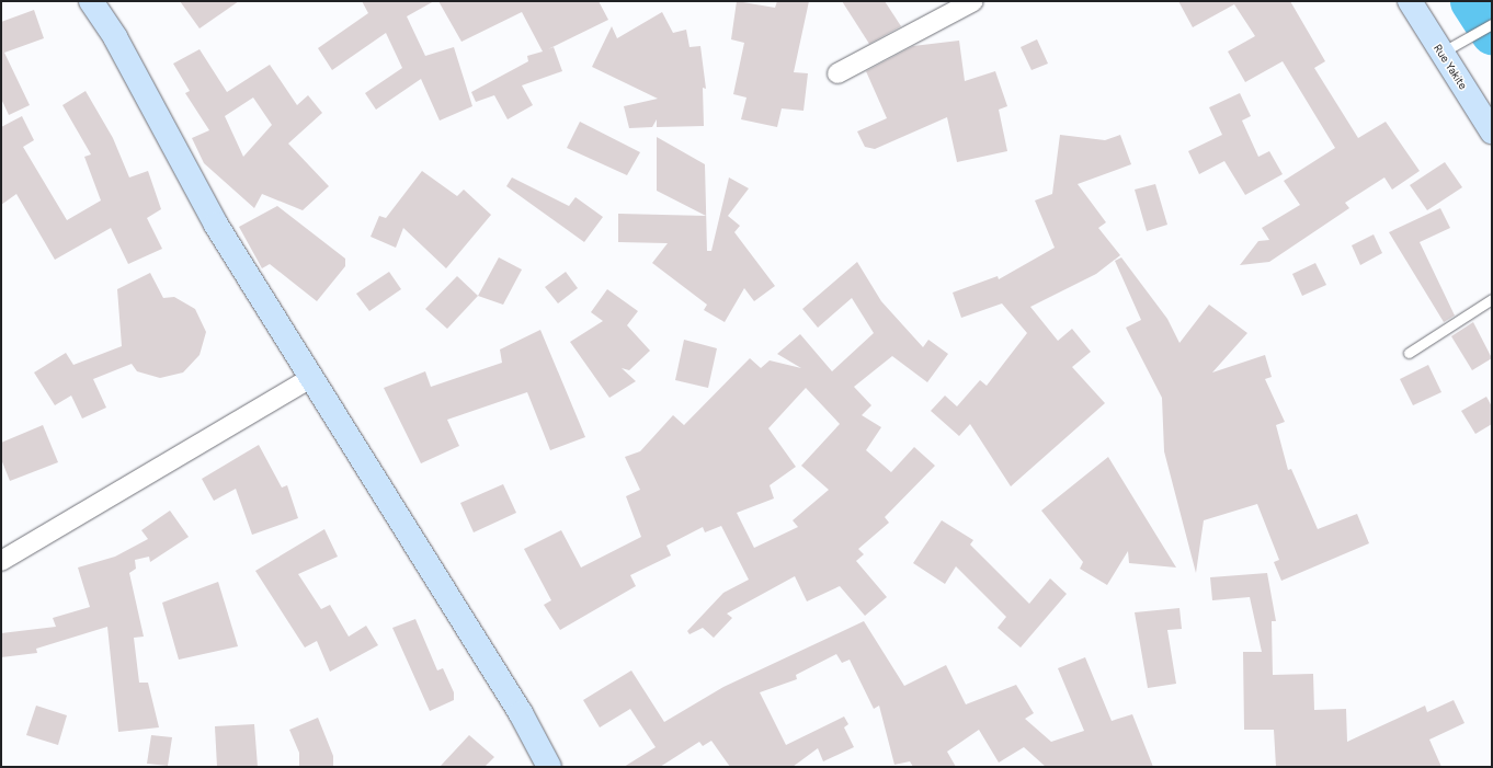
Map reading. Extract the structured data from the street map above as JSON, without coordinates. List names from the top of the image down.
{
  "streets": {
    "street": ["Rue Yakite"]
  }
}
